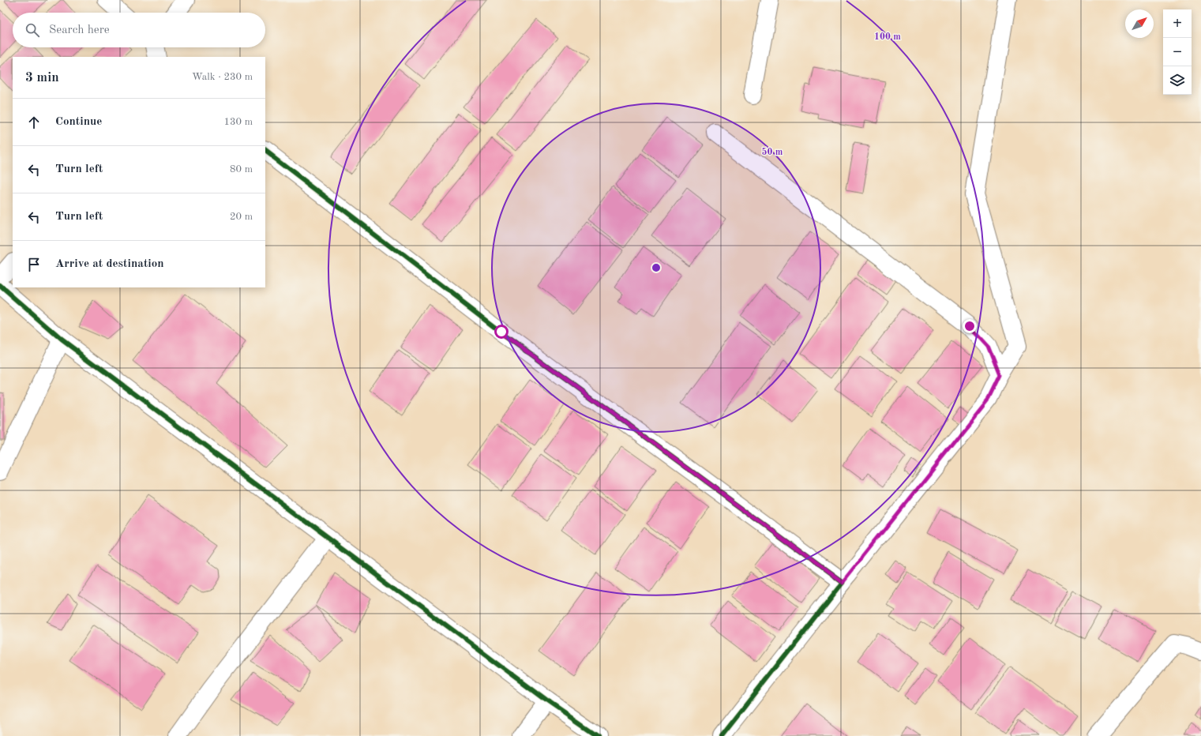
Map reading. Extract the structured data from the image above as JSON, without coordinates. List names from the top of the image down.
{
  "north": "top right",
  "page": {
    "map_buttons": ["+", "−"],
    "search": "Search here",
    "heading": ["3 min", "Walk · 230 m"],
    "list": [
      ["Continue", "130 m"],
      ["Turn left", "80 m"],
      ["Turn left", "20 m"],
      "Arrive at destination"
    ]
  },
  "rings": ["100 m", "50 m"]
}
